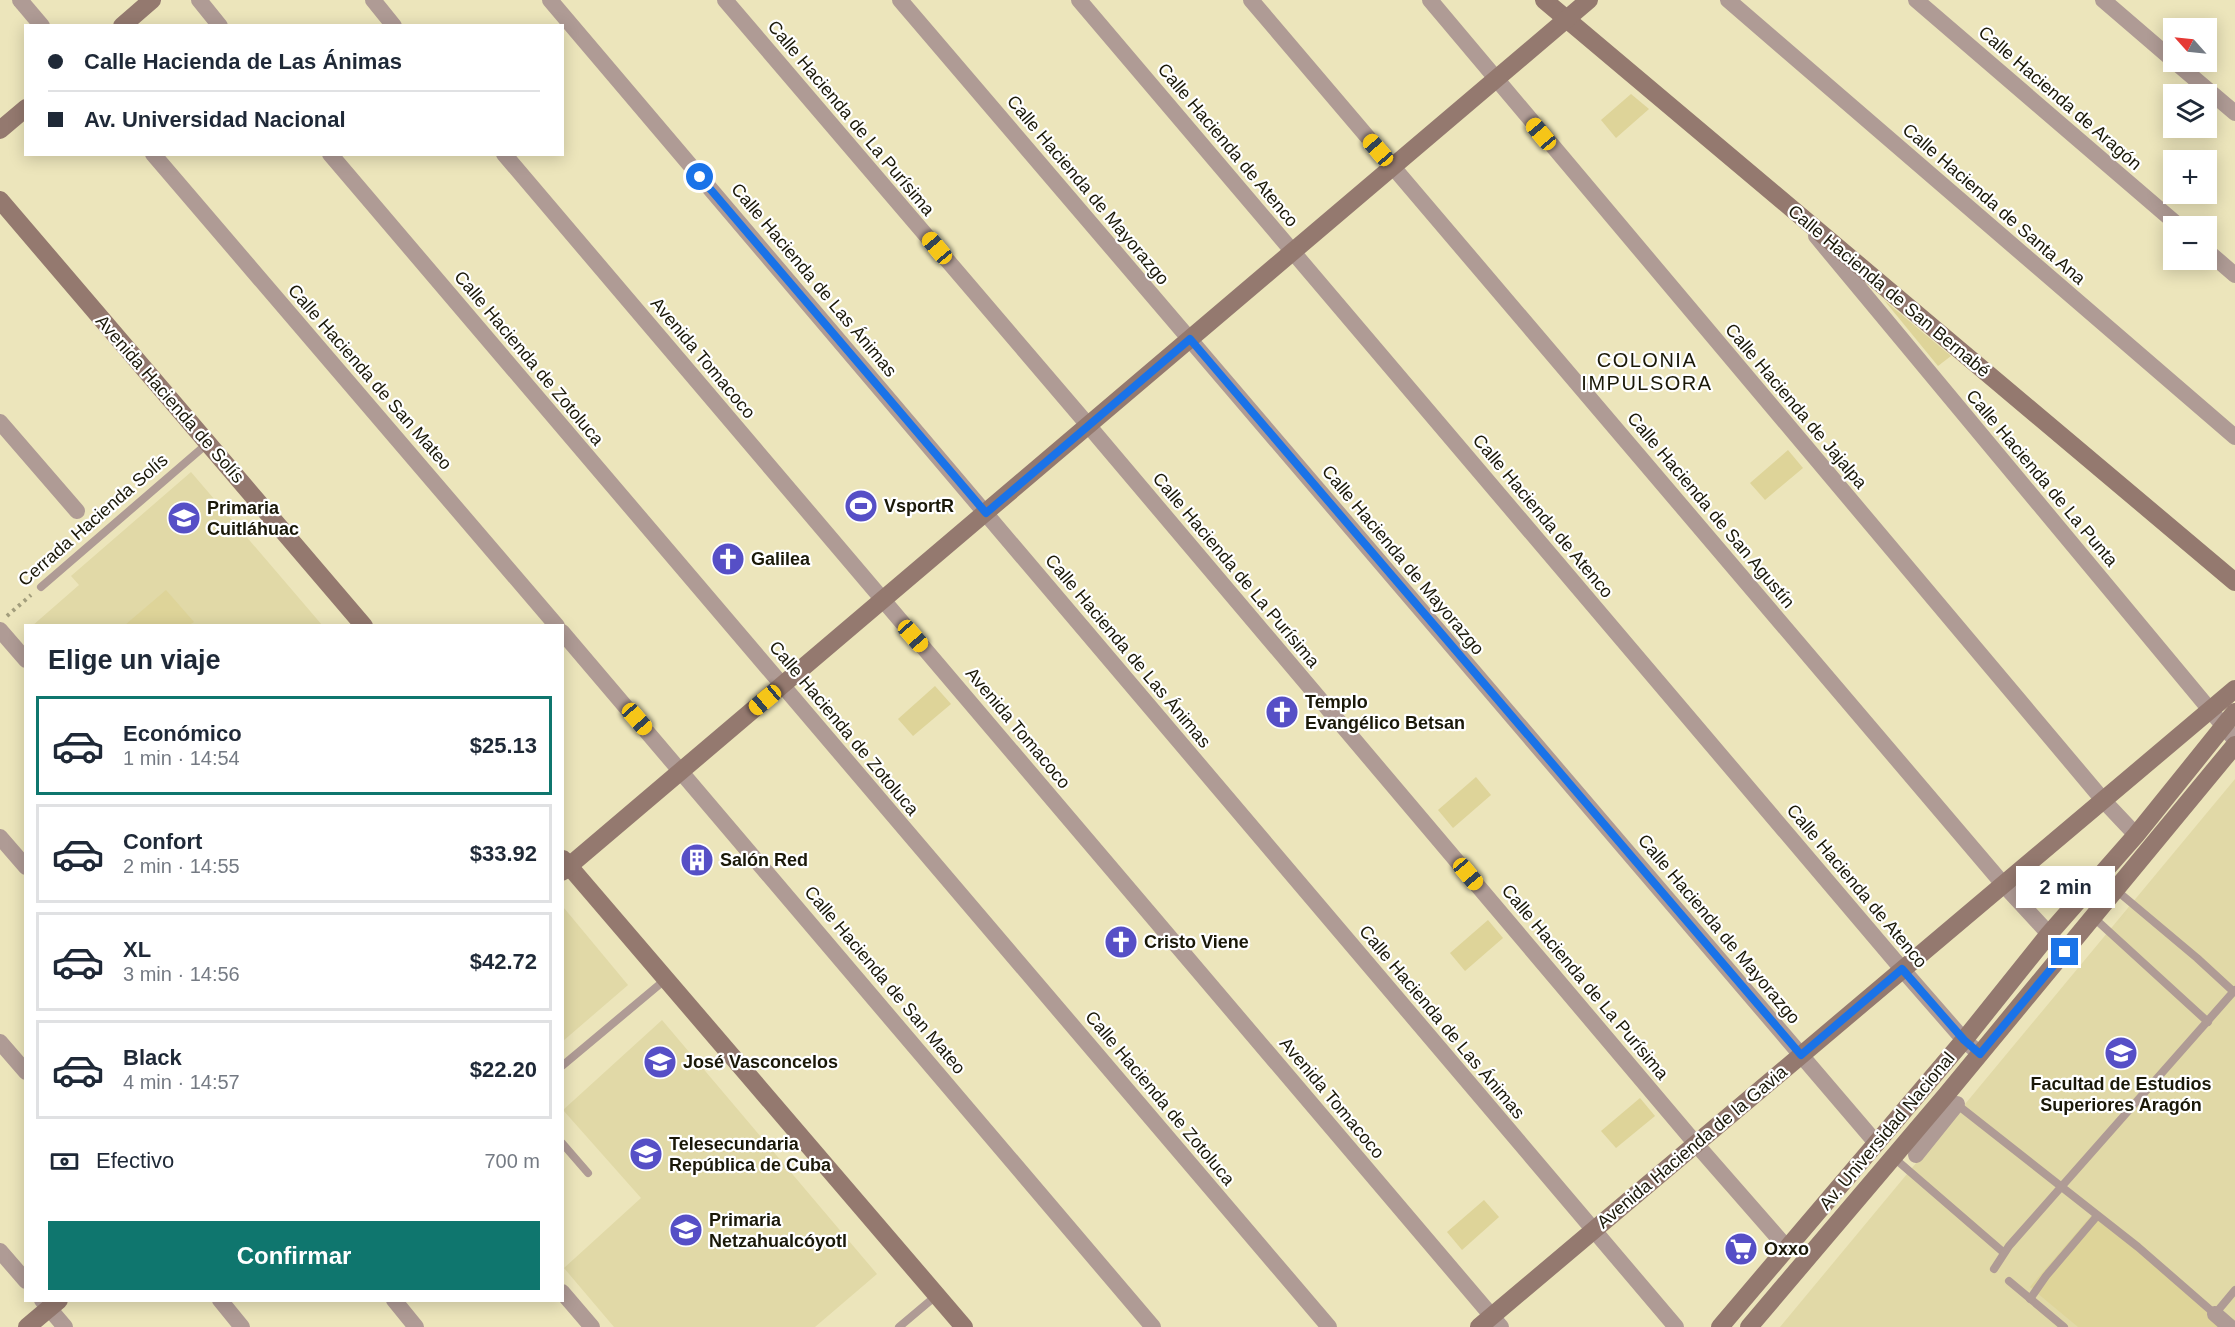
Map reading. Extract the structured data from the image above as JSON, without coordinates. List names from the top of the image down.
{
  "streets": {
    "street": [
      "Calle Hacienda de Aragón",
      "Calle Hacienda de La Purísima",
      "Calle Hacienda de Atenco",
      "Calle Hacienda de Mayorazgo",
      "Calle Hacienda de Santa Ana",
      "Calle Hacienda de Las Ánimas",
      "Calle Hacienda de San Bernabé",
      "Calle Hacienda de Zotoluca",
      "Avenida Tomacoco",
      "Calle Hacienda de San Mateo",
      "Avenida Hacienda de Solís",
      "Calle Hacienda de Jajalpa",
      "Calle Hacienda de La Punta",
      "Calle Hacienda de San Agustín",
      "Av. Universidad Nacional",
      "Avenida Hacienda de la Gavia"
    ],
    "lane": ["Cerrada Hacienda Solís"]
  },
  "crossings": [
    ["Calle Hacienda de La Purísima", "Av. Universidad Nacional"],
    ["Calle Hacienda de La Purísima", "Avenida Hacienda de la Gavia"],
    ["Calle Hacienda de Atenco", "Av. Universidad Nacional"],
    ["Calle Hacienda de Atenco", "Avenida Hacienda de la Gavia"],
    ["Calle Hacienda de Mayorazgo", "Av. Universidad Nacional"],
    ["Calle Hacienda de Mayorazgo", "Avenida Hacienda de la Gavia"],
    ["Calle Hacienda de Las Ánimas", "Avenida Hacienda de la Gavia"],
    ["Calle Hacienda de San Bernabé", "Calle Hacienda de La Punta"],
    ["Avenida Tomacoco", "Avenida Hacienda de la Gavia"],
    ["Avenida Hacienda de Solís", "Cerrada Hacienda Solís"],
    ["Calle Hacienda de Jajalpa", "Av. Universidad Nacional"],
    ["Calle Hacienda de Jajalpa", "Avenida Hacienda de la Gavia"],
    ["Calle Hacienda de La Punta", "Av. Universidad Nacional"],
    ["Calle Hacienda de La Punta", "Avenida Hacienda de la Gavia"],
    ["Calle Hacienda de San Agustín", "Av. Universidad Nacional"],
    ["Calle Hacienda de San Agustín", "Avenida Hacienda de la Gavia"]
  ],
  "districts": ["COLONIA IMPULSORA"],
  "places": {
    "sports": ["VsportR"],
    "school or university": [
      "Primaria Cuitláhuac",
      "Facultad de Estudios Superiores Aragón",
      "José Vasconcelos",
      "Telesecundaria República de Cuba",
      "Primaria Netzahualcóyotl"
    ],
    "church": ["Galilea", "Templo Evangélico Betsan", "Cristo Viene"],
    "building": ["Salón Red"],
    "supermarket": ["Oxxo"]
  },
  "north": "top left",
  "page": {
    "map_buttons": ["+", "−"],
    "banner": ["Calle Hacienda de Las Ánimas", "Av. Universidad Nacional"],
    "heading": "Elige un viaje",
    "list": [
      {
        "name": "Económico",
        "note": "1 min · 14:54",
        "value": "$25.13"
      },
      {
        "name": "Confort",
        "note": "2 min · 14:55",
        "value": "$33.92"
      },
      {
        "name": "XL",
        "note": "3 min · 14:56",
        "value": "$42.72"
      },
      {
        "name": "Black",
        "note": "4 min · 14:57",
        "value": "$22.20"
      }
    ],
    "bubble": "2 min",
    "pay": ["Efectivo", "700 m"],
    "buttons": "Confirmar"
  }
}
